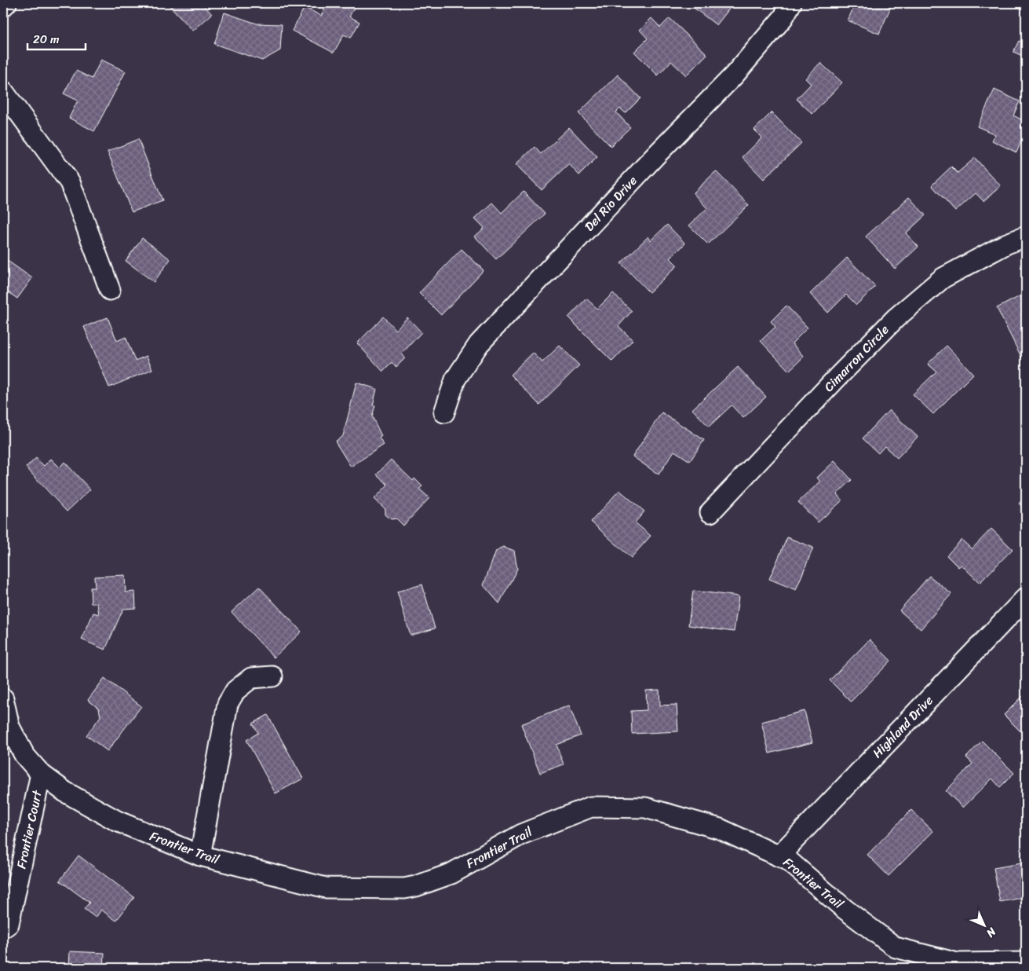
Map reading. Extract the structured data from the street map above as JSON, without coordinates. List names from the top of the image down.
{
  "streets": {
    "street": [
      "Del Rio Drive",
      "Cimarron Circle",
      "Highland Drive",
      "Frontier Court",
      "Frontier Trail"
    ]
  },
  "crossings": [
    ["Highland Drive", "Frontier Trail"],
    ["Frontier Court", "Frontier Trail"]
  ],
  "scale_bar": "20 m",
  "north": "bottom right"
}
